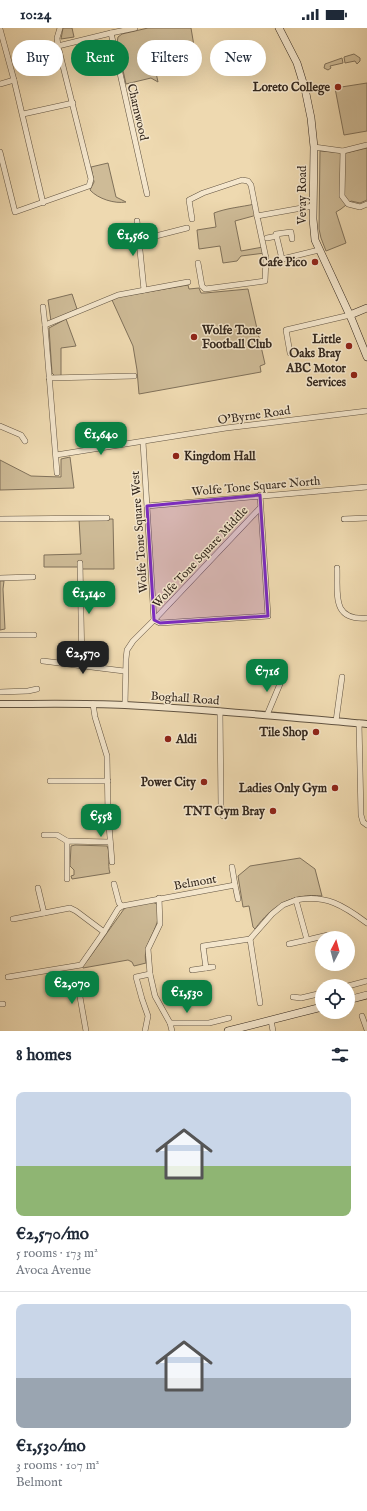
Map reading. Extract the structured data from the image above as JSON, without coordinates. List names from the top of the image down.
{
  "streets": {
    "main road": ["Vevay Road"],
    "street": [
      "Charnwood",
      "O'Byrne Road",
      "Wolfe Tone Square North",
      "Wolfe Tone Square West",
      "Wolfe Tone Square Middle",
      "Boghall Road",
      "Belmont"
    ]
  },
  "crossings": [
    ["O'Byrne Road", "Wolfe Tone Square West"],
    ["Wolfe Tone Square North", "Wolfe Tone Square West"],
    ["Wolfe Tone Square West", "Wolfe Tone Square Middle"]
  ],
  "places": [
    "Loreto College",
    "Cafe Pico",
    "Wolfe Tone Football Club",
    "Little Oaks Bray",
    "ABC Motor Services",
    "Kingdom Hall",
    "Tile Shop",
    "Aldi",
    "Power City",
    "Ladies Only Gym",
    "TNT Gym Bray"
  ],
  "north": "top",
  "page": {
    "status": "10:24",
    "chip": [
      "Buy",
      "Rent",
      "Filters",
      "New"
    ],
    "price": [
      "€1,560",
      "€1,640",
      "€1,140",
      "€2,570",
      "€716",
      "€558",
      "€2,070",
      "€1,530"
    ],
    "heading": "8 homes",
    "list": [
      {
        "name": "€2,570/mo",
        "note": "5 rooms · 173 m² · Avoca Avenue"
      },
      {
        "name": "€1,530/mo",
        "note": "3 rooms · 107 m² · Belmont"
      }
    ]
  }
}
